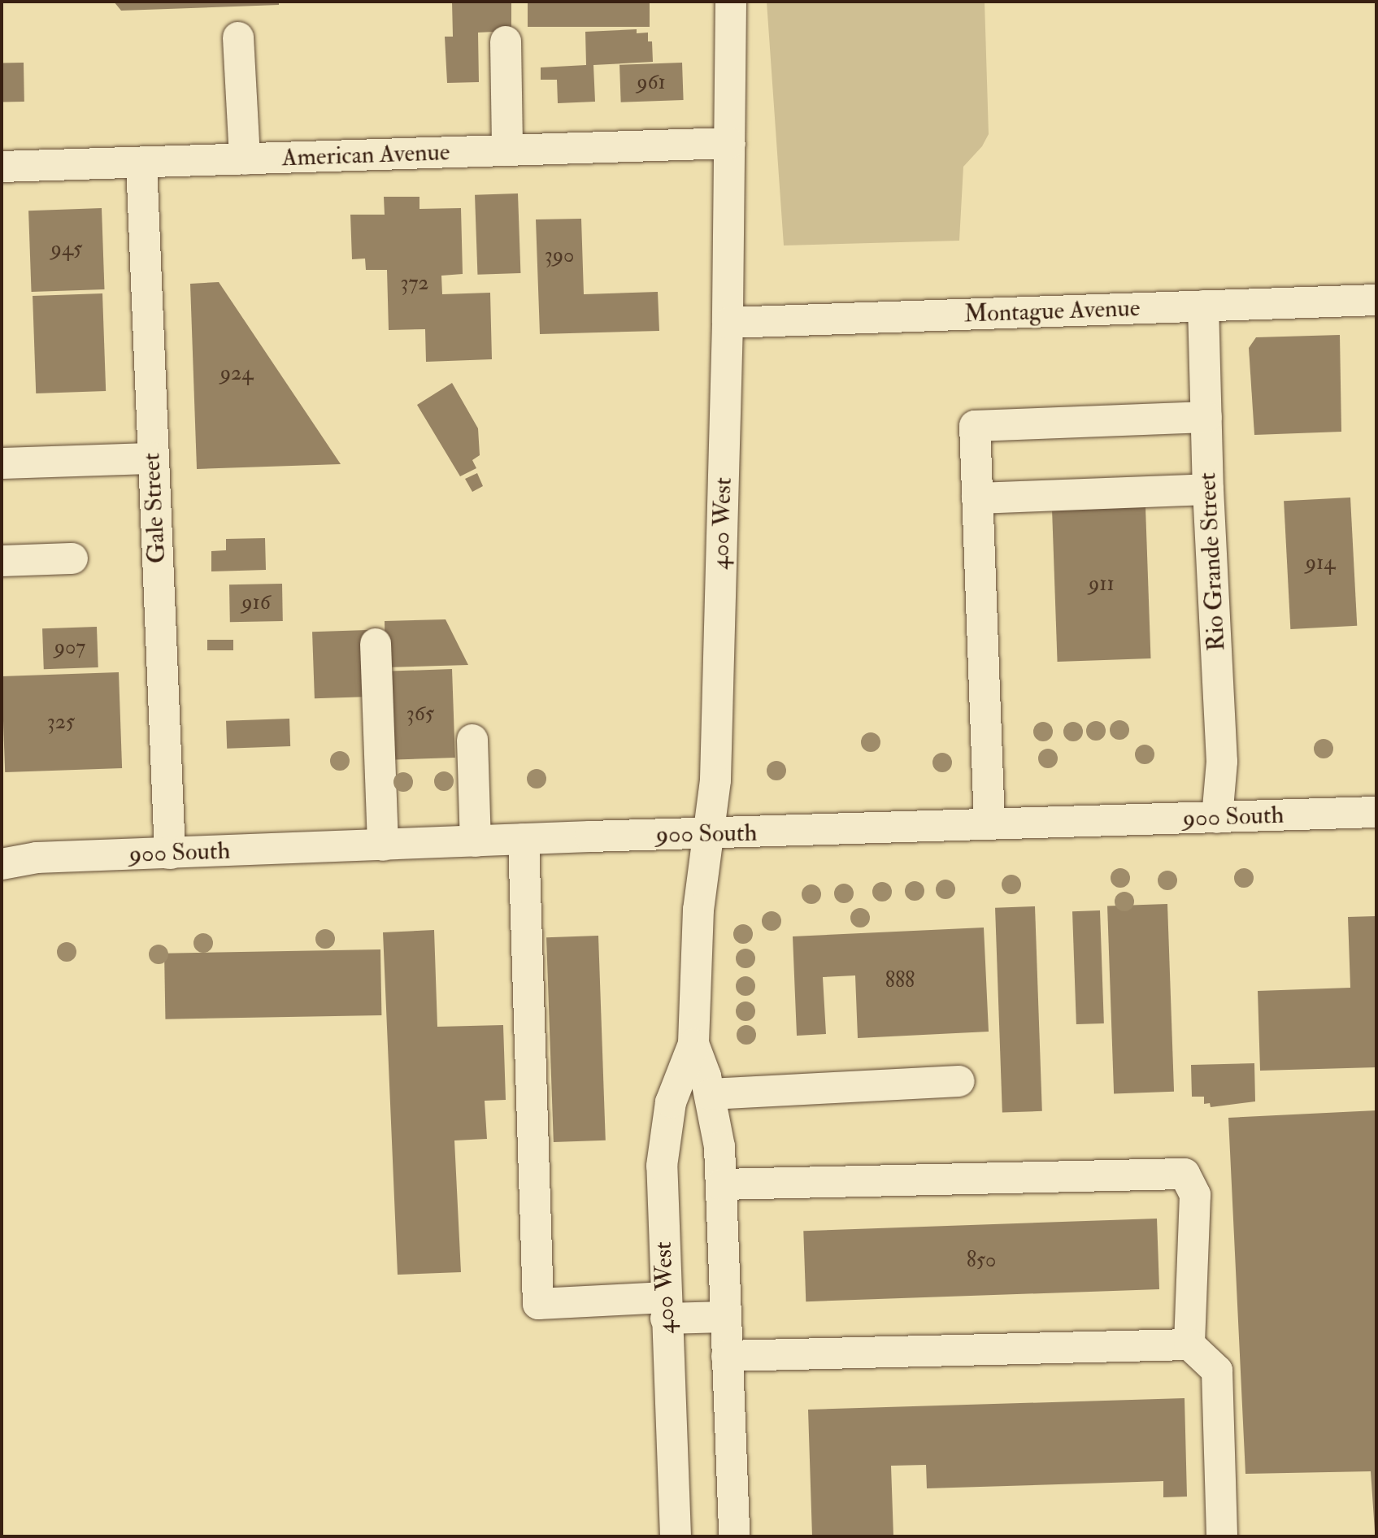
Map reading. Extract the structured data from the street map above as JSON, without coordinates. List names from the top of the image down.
{
  "streets": {
    "street": [
      "American Avenue",
      "Montague Avenue",
      "Gale Street",
      "400 West",
      "Rio Grande Street",
      "900 South"
    ]
  },
  "crossings": [
    ["American Avenue", "Gale Street"],
    ["American Avenue", "400 West"],
    ["Montague Avenue", "400 West"],
    ["Montague Avenue", "Rio Grande Street"],
    ["Gale Street", "900 South"],
    ["400 West", "900 South"],
    ["Rio Grande Street", "900 South"]
  ],
  "house_numbers": [
    "961",
    "945",
    "390",
    "372",
    "924",
    "914",
    "911",
    "916",
    "907",
    "365",
    "325",
    "888",
    "850"
  ]
}
